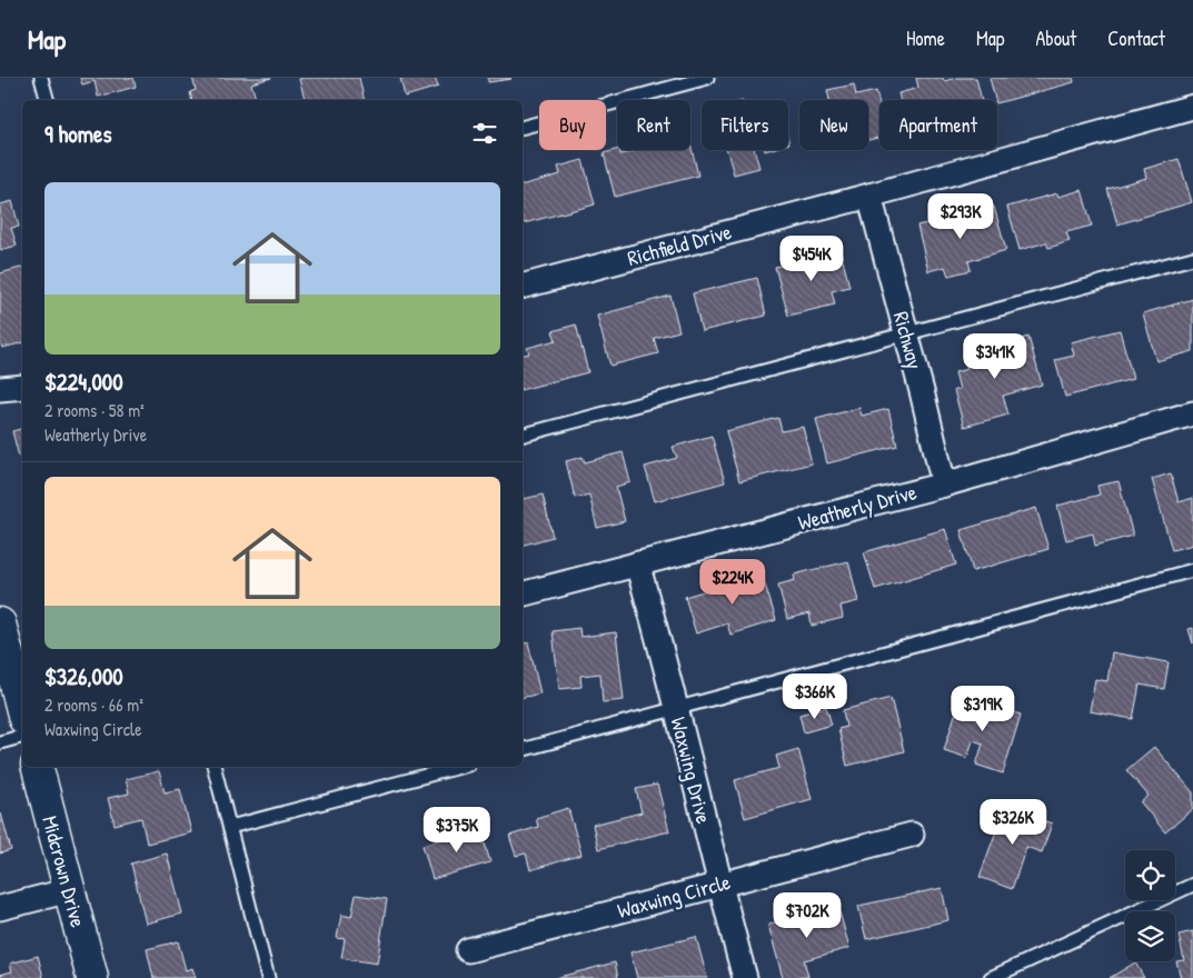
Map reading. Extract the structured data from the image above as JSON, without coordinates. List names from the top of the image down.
{
  "streets": {
    "street": [
      "Richfield Drive",
      "Richway",
      "Weatherly Drive",
      "Waxwing Drive",
      "Midcrown Drive",
      "Waxwing Circle"
    ]
  },
  "crossings": [
    ["Richfield Drive", "Richway"],
    ["Richway", "Weatherly Drive"],
    ["Weatherly Drive", "Waxwing Drive"],
    ["Waxwing Drive", "Waxwing Circle"]
  ],
  "page": {
    "header": "Map",
    "nav": [
      "Home",
      "Map",
      "About",
      "Contact"
    ],
    "chip": [
      "Buy",
      "Rent",
      "Filters",
      "New",
      "Apartment"
    ],
    "heading": "9 homes",
    "list": [
      {
        "name": "$224,000",
        "note": "2 rooms · 58 m² · Weatherly Drive"
      },
      {
        "name": "$326,000",
        "note": "2 rooms · 66 m² · Waxwing Circle"
      }
    ],
    "price": [
      "$293K",
      "$454K",
      "$341K",
      "$224K",
      "$366K",
      "$319K",
      "$326K",
      "$375K",
      "$702K"
    ]
  }
}
